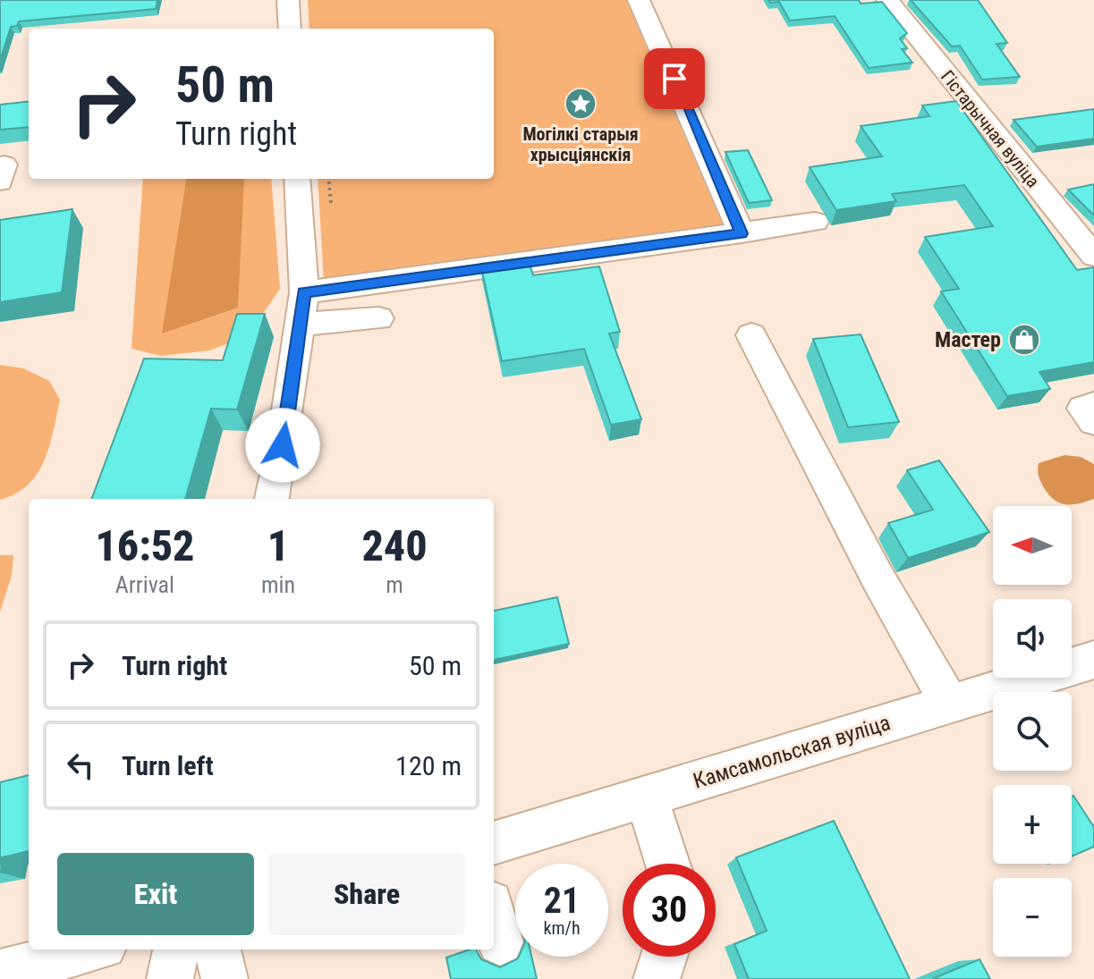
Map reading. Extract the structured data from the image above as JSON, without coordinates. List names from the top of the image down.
{
  "streets": {
    "street": ["Гістарычная вуліца", "Камсамольская вуліца"]
  },
  "places": {
    "place": ["Могілкі старыя хрысціянскія"],
    "shop": ["Мастер"]
  },
  "north": "left",
  "page": {
    "turn": ["50 m", "Turn right"],
    "eta": [
      "16:52",
      "Arrival",
      "1",
      "min",
      "240",
      "m"
    ],
    "map_buttons": ["+", "−"],
    "list": [
      {
        "name": "Turn right",
        "value": "50 m"
      },
      {
        "name": "Turn left",
        "value": "120 m"
      }
    ],
    "buttons": ["Exit", "Share"],
    "speed": "21 km/h",
    "limit": "30"
  }
}
